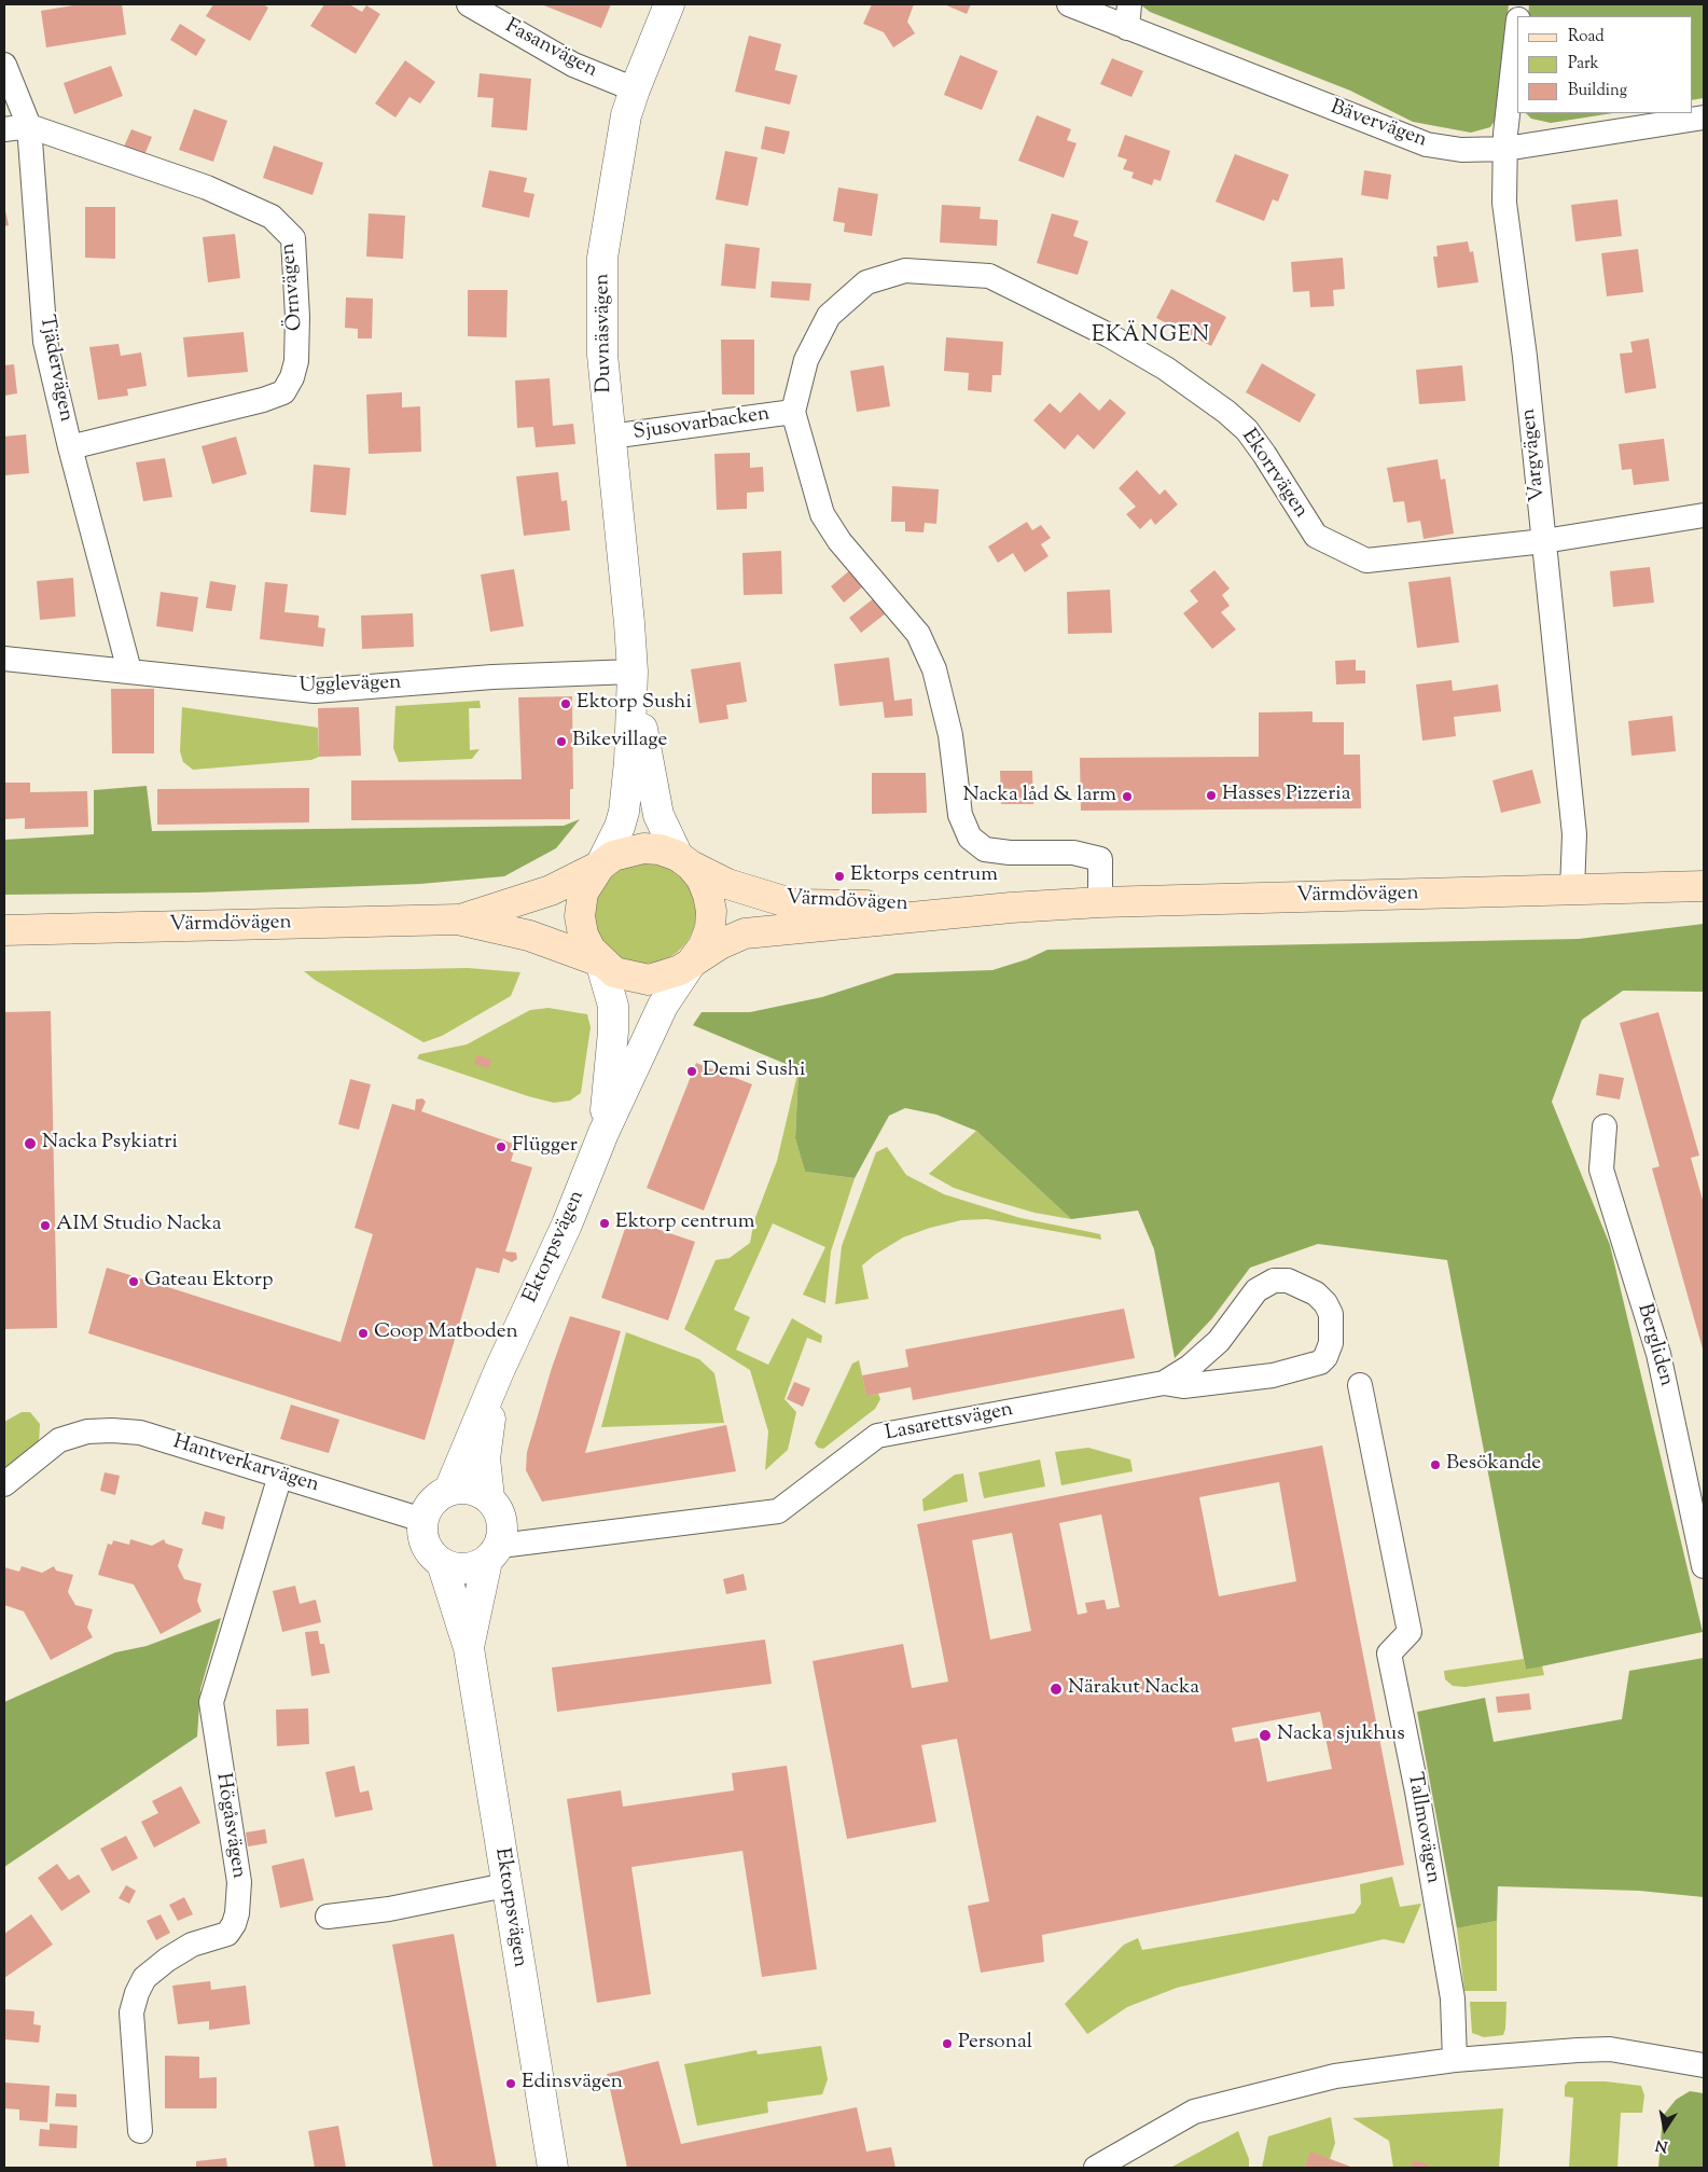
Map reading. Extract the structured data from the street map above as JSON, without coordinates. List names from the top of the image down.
{
  "streets": {
    "main road": ["Värmdövägen"],
    "street": [
      "Fasanvägen",
      "Bävervägen",
      "Örnvägen",
      "Duvnäsvägen",
      "Tjädervägen",
      "Sjusovarbacken",
      "Vargvägen",
      "Ekorrvägen",
      "Ugglevägen",
      "Ektorpsvägen",
      "Bergliden",
      "Lasarettsvägen",
      "Hantverkarvägen",
      "Högåsvägen",
      "Tallmovägen"
    ]
  },
  "crossings": [
    ["Fasanvägen", "Duvnäsvägen"],
    ["Bävervägen", "Vargvägen"],
    ["Örnvägen", "Tjädervägen"],
    ["Duvnäsvägen", "Sjusovarbacken"],
    ["Duvnäsvägen", "Ugglevägen"],
    ["Duvnäsvägen", "Värmdövägen"],
    ["Duvnäsvägen", "Ektorpsvägen"],
    ["Tjädervägen", "Ugglevägen"],
    ["Sjusovarbacken", "Ekorrvägen"],
    ["Vargvägen", "Ekorrvägen"],
    ["Vargvägen", "Värmdövägen"],
    ["Värmdövägen", "Ektorpsvägen"],
    ["Ektorpsvägen", "Lasarettsvägen"],
    ["Ektorpsvägen", "Hantverkarvägen"],
    ["Lasarettsvägen", "Hantverkarvägen"],
    ["Hantverkarvägen", "Högåsvägen"]
  ],
  "districts": ["EKÄNGEN"],
  "places": [
    "Ektorp Sushi",
    "Bikevillage",
    "Hasses Pizzeria",
    "Nacka låd & larm",
    "Ektorps centrum",
    "Demi Sushi",
    "Nacka Psykiatri",
    "Flügger",
    "Ektorp centrum",
    "AIM Studio Nacka",
    "Gateau Ektorp",
    "Coop Matboden",
    "Besökande",
    "Närakut Nacka",
    "Nacka sjukhus",
    "Personal",
    "Edinsvägen"
  ],
  "legend": ["Road", "Park", "Building"],
  "north": "bottom"
}
